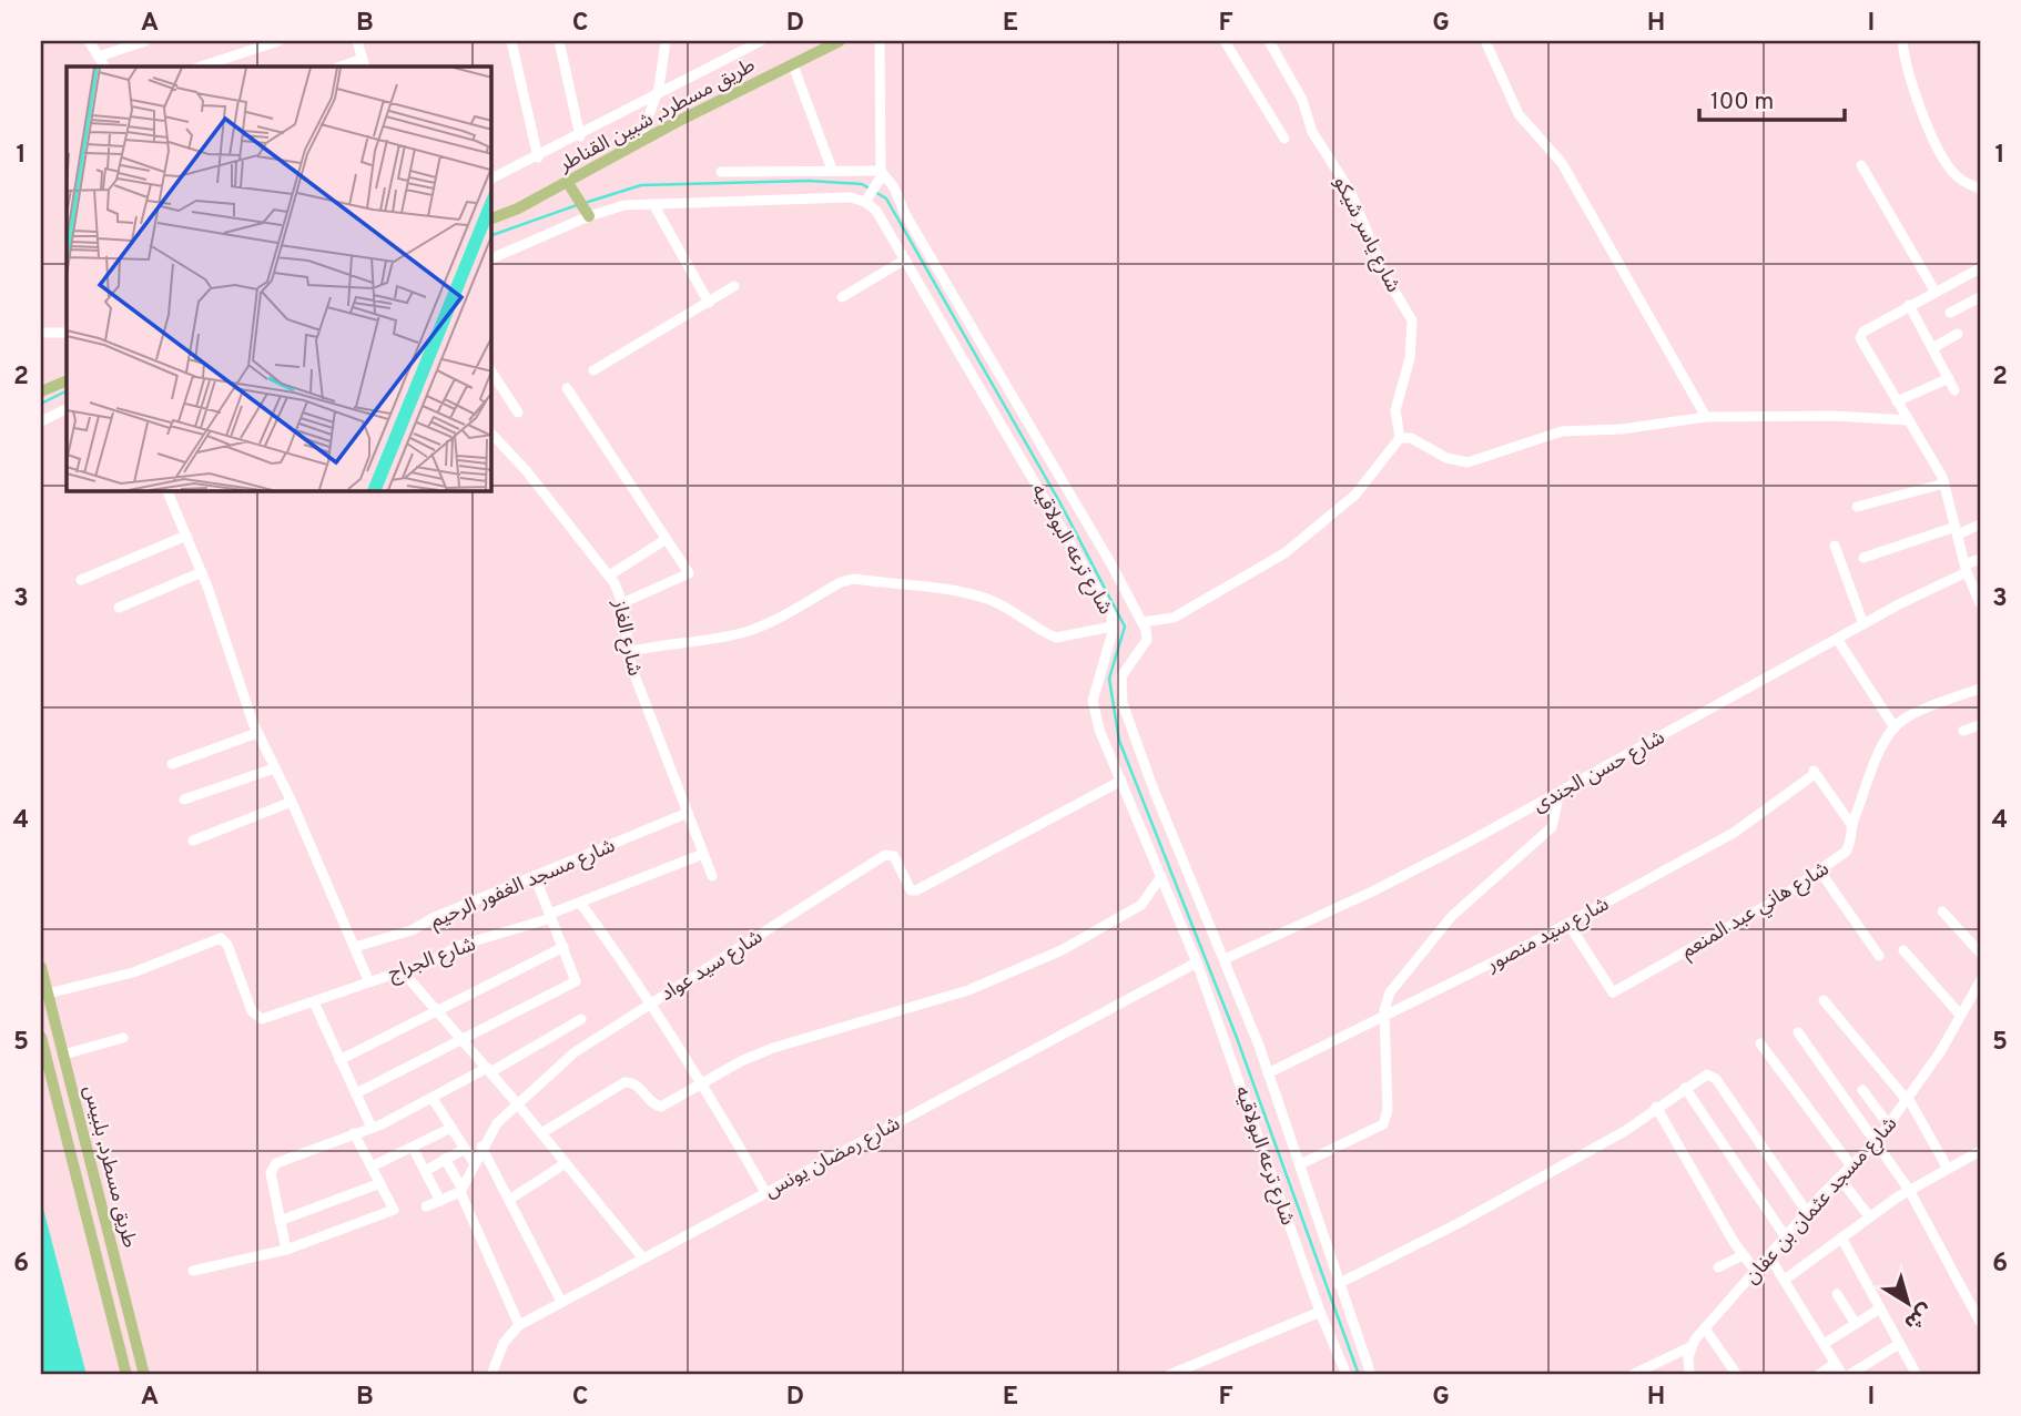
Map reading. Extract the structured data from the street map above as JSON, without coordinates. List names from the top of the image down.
{
  "streets": {
    "main road": ["طريق مسطرد, شبين القناطر", "طريق مسطرد, بلبيس"],
    "street": [
      "شارع ياسر شيكو",
      "شارع ترعه البولاقيه",
      "شارع الغاز",
      "شارع حسن الجندى",
      "شارع مسجد الغفور الرحيم",
      "شارع هاني عبد المنعم",
      "شارع سيد منصور",
      "شارع الجراج",
      "شارع سيد عواد",
      "شارع رمضان يونس",
      "شارع مسجد عثمان بن عفان"
    ]
  },
  "crossings": [
    ["شارع ترعه البولاقيه", "شارع حسن الجندى"],
    ["شارع ترعه البولاقيه", "شارع سيد منصور"],
    ["شارع ترعه البولاقيه", "شارع سيد عواد"],
    ["شارع ترعه البولاقيه", "شارع رمضان يونس"],
    ["شارع الغاز", "شارع مسجد الغفور الرحيم"],
    ["شارع الغاز", "شارع الجراج"],
    ["شارع هاني عبد المنعم", "شارع سيد منصور"],
    ["شارع الجراج", "طريق مسطرد, بلبيس"]
  ],
  "scale_bar": "100 m",
  "north": "bottom right",
  "grid": {
    "columns": [
      "A",
      "B",
      "C",
      "D",
      "E",
      "F",
      "G",
      "H",
      "I"
    ],
    "rows": [
      "1",
      "2",
      "3",
      "4",
      "5",
      "6"
    ]
  }
}
